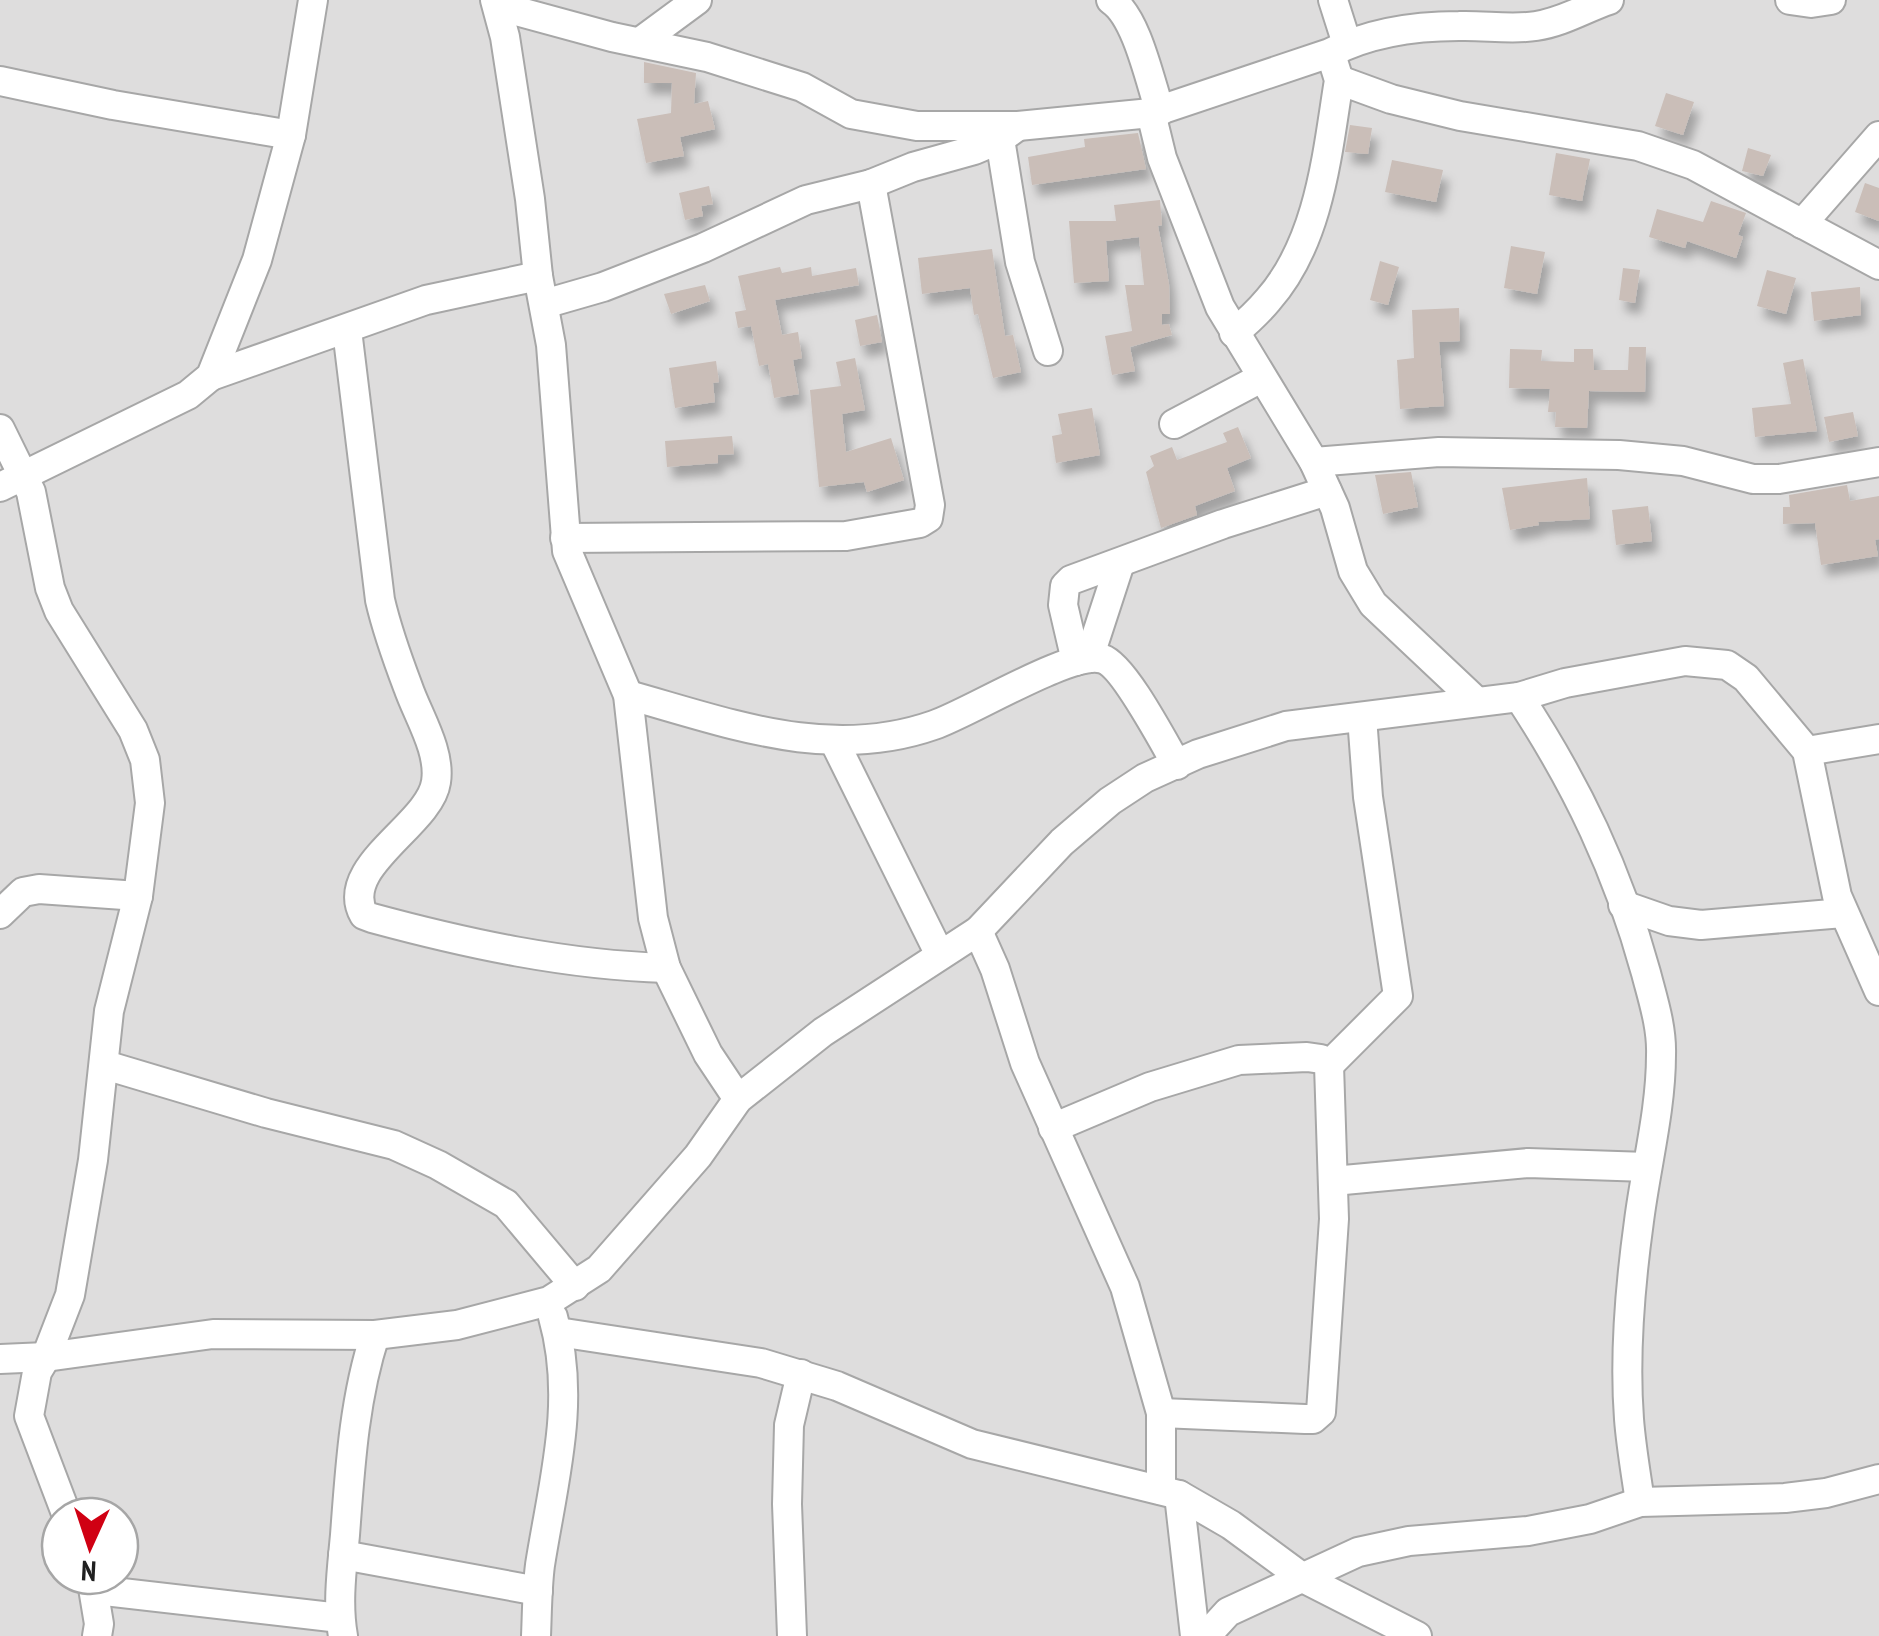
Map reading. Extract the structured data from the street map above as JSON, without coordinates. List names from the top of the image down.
{
  "north": "bottom"
}
